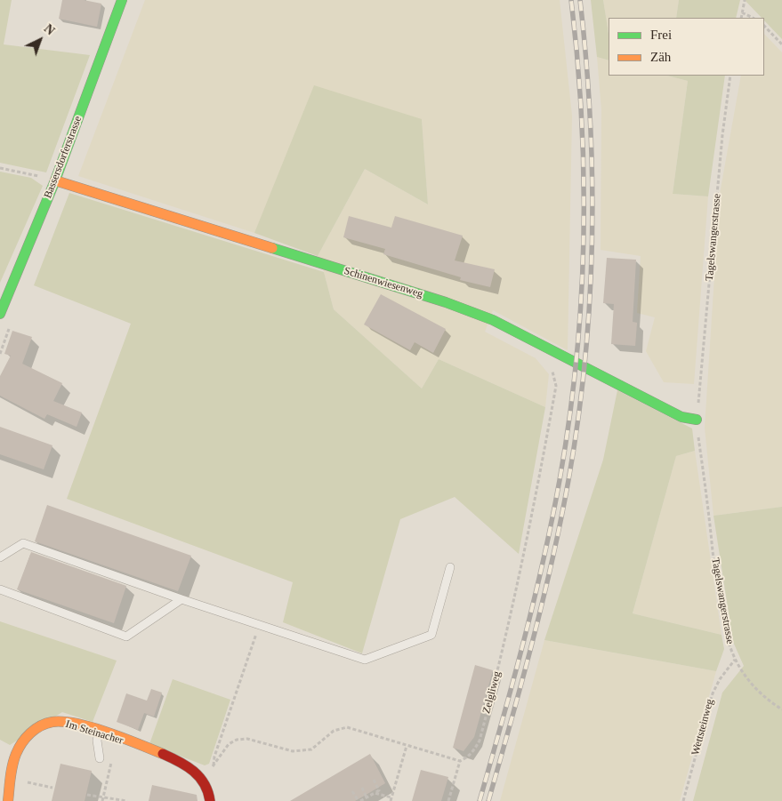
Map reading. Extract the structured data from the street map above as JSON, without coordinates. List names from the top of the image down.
{
  "streets": {
    "street": ["Bassersdorferstrasse", "Schinenwiesenweg", "Im Steinacher"],
    "path": ["Tagelswangerstrasse", "Zelgliweg", "Wettsteinweg"]
  },
  "crossings": [
    ["Bassersdorferstrasse", "Schinenwiesenweg"],
    ["Tagelswangerstrasse", "Schinenwiesenweg"],
    ["Tagelswangerstrasse", "Wettsteinweg"]
  ],
  "legend": ["Frei", "Zäh"],
  "north": "top right"
}
